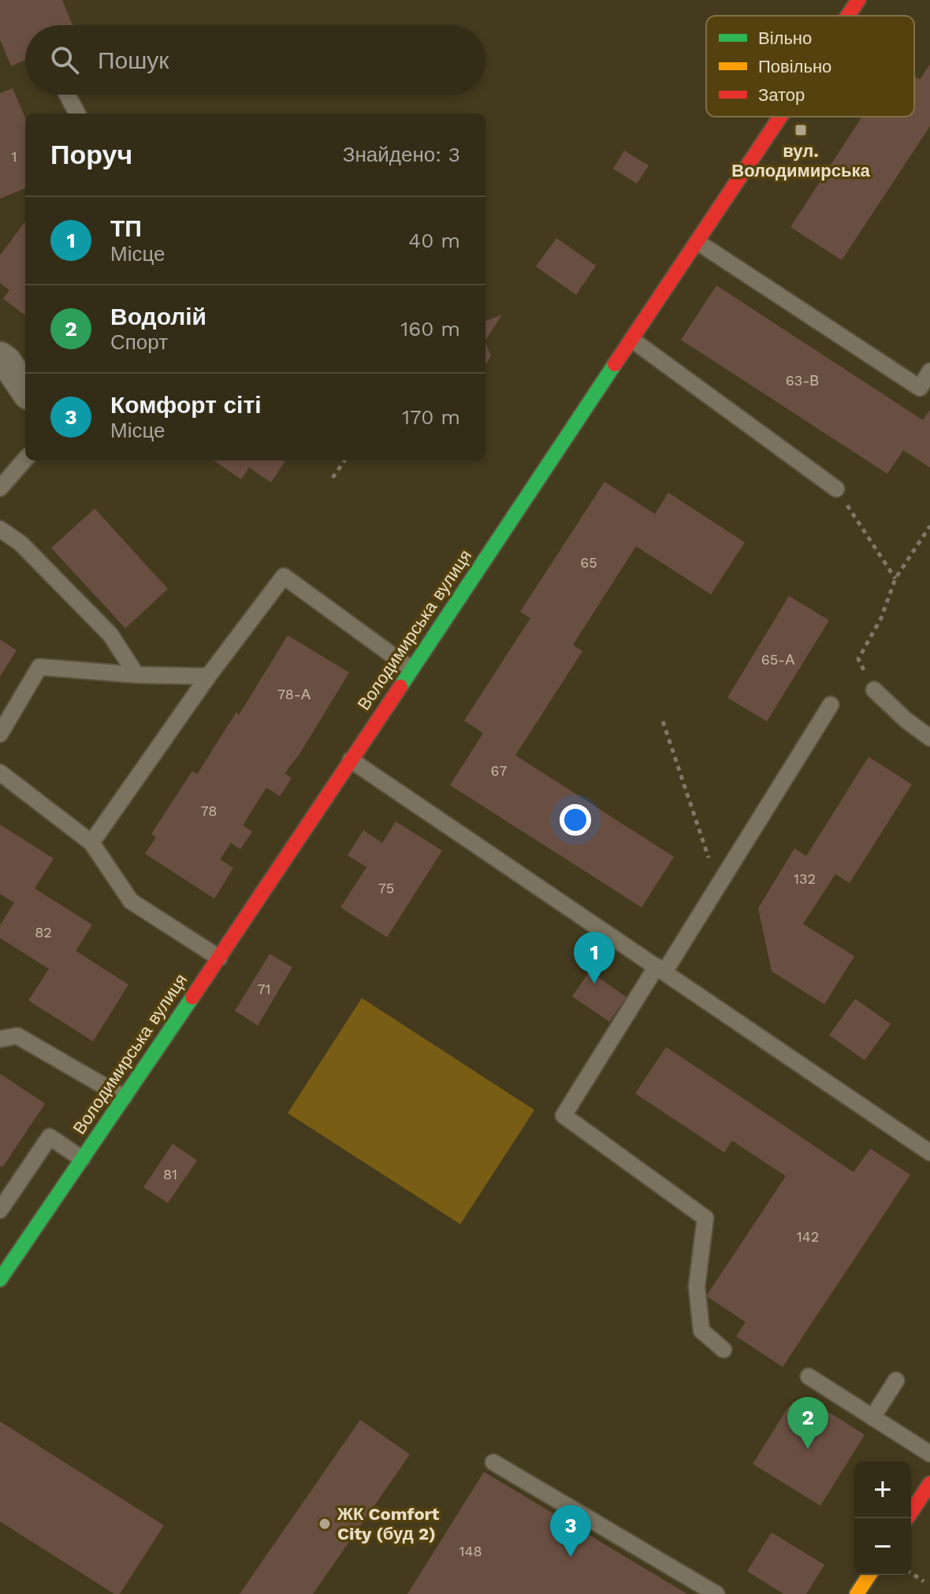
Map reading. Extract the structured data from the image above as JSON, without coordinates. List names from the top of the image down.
{
  "streets": {
    "street": ["Володимирська вулиця"]
  },
  "places": {
    "transit": ["вул. Володимирська"],
    "other": ["ЖК Comfort City (буд 2)"]
  },
  "house_numbers": [
    "1",
    "63-В",
    "65",
    "65-А",
    "78-А",
    "67",
    "78",
    "132",
    "75",
    "82",
    "71",
    "81",
    "142",
    "148"
  ],
  "legend": ["Вільно", "Повільно", "Затор"],
  "page": {
    "search": "Пошук",
    "heading": ["Поруч", "Знайдено: 3"],
    "list": [
      {
        "mark": "1",
        "name": "ТП",
        "note": "Місце",
        "value": "40 m"
      },
      {
        "mark": "2",
        "name": "Водолій",
        "note": "Спорт",
        "value": "160 m"
      },
      {
        "mark": "3",
        "name": "Комфорт сіті",
        "note": "Місце",
        "value": "170 m"
      }
    ],
    "pins": ["1", "2", "3"],
    "map_buttons": ["+", "−"]
  }
}
